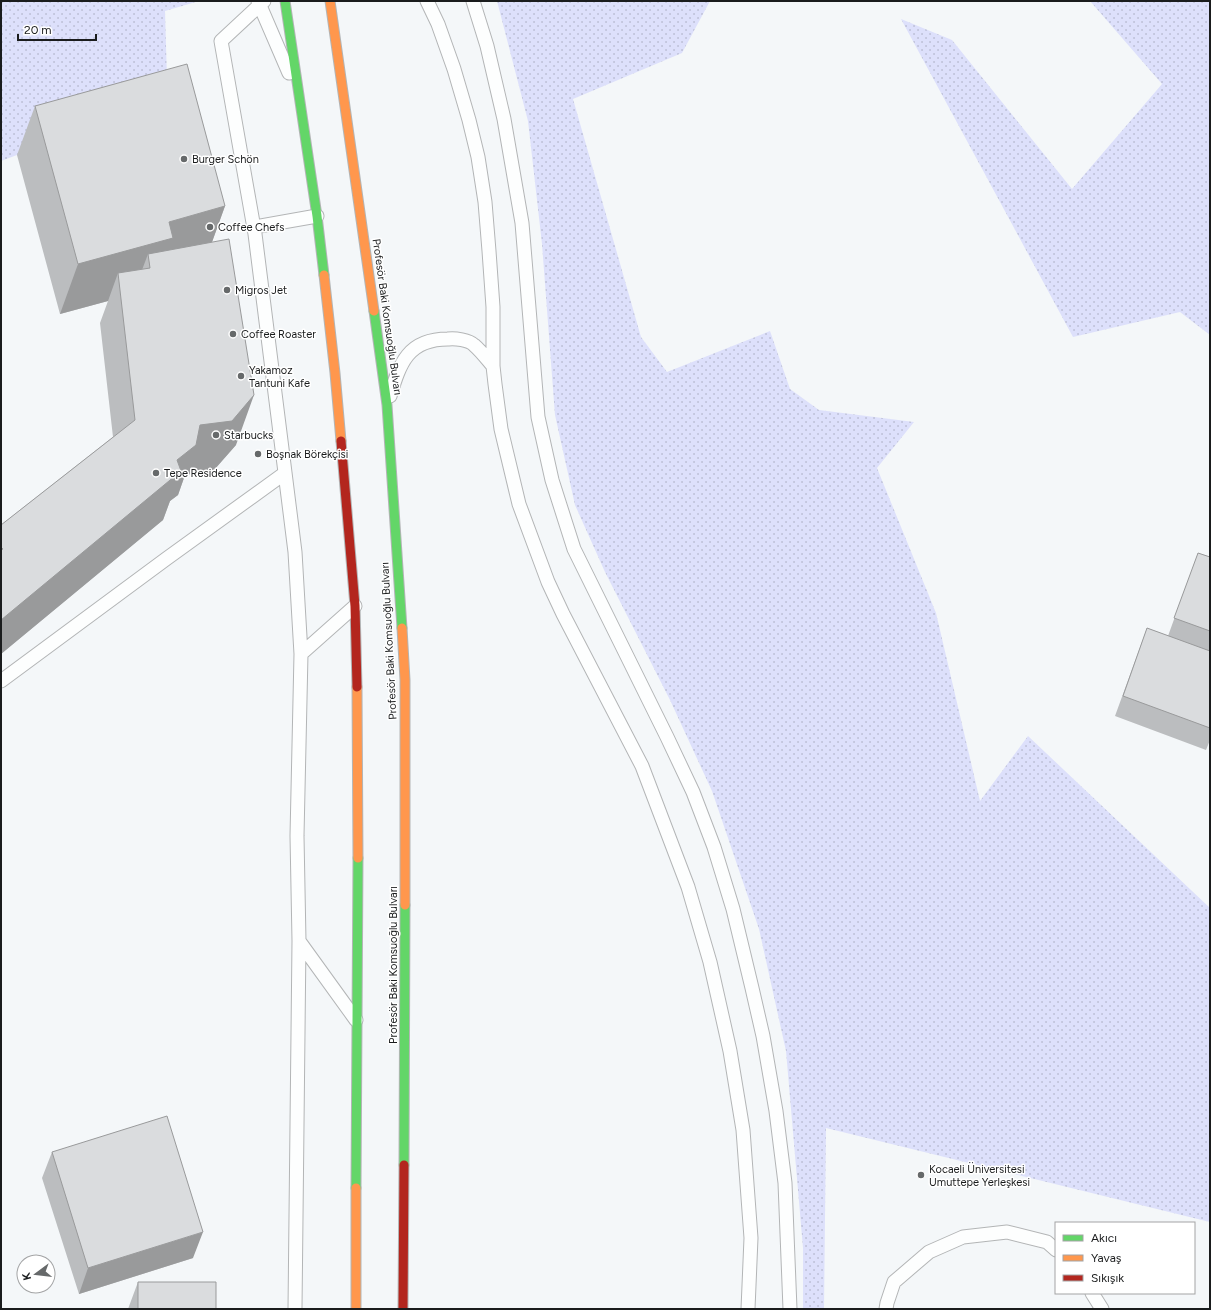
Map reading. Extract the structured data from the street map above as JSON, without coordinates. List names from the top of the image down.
{
  "streets": {
    "highway": ["Profesör Baki Komsuoğlu Bulvarı"]
  },
  "places": [
    "Burger Schön",
    "Coffee Chefs",
    "Migros Jet",
    "Coffee Roaster",
    "Yakamoz Tantuni Kafe",
    "Starbucks",
    "Boşnak Börekçisi",
    "Tepe Residence",
    "Kocaeli Üniversitesi Umuttepe Yerleşkesi"
  ],
  "legend": ["Akıcı", "Yavaş", "Sıkışık"],
  "scale_bar": "20 m",
  "north": "left"
}
